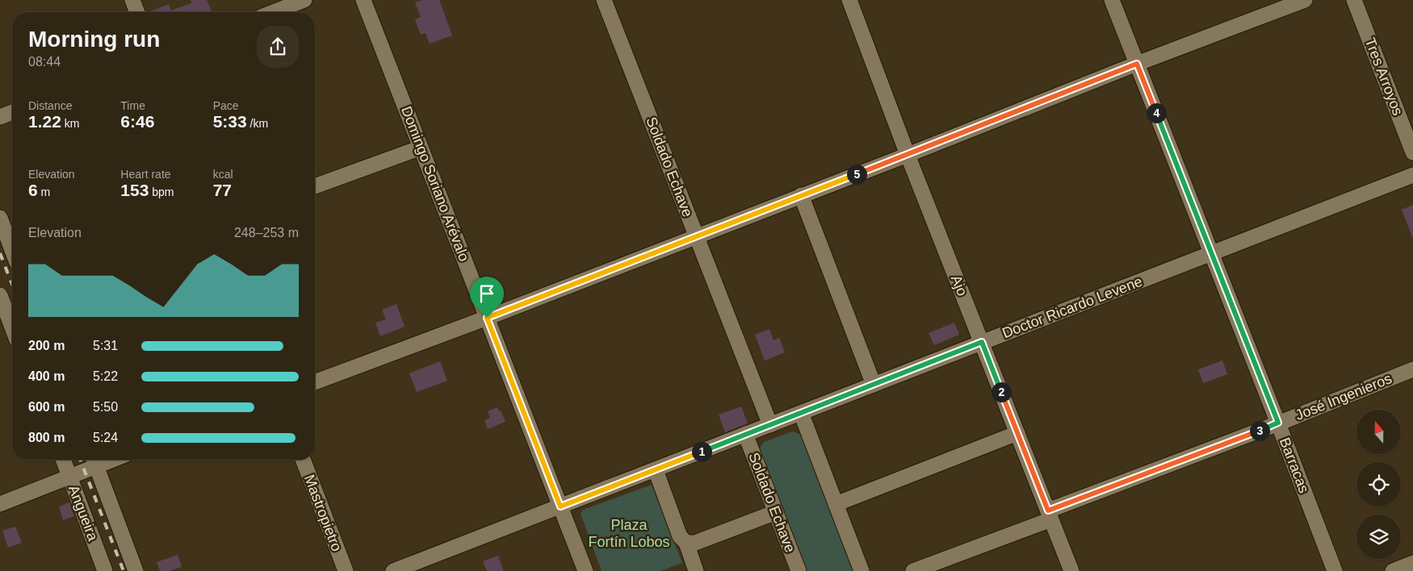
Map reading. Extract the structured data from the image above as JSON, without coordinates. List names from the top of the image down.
{
  "streets": {
    "street": [
      "Tres Arroyos",
      "Soldado Echave",
      "Domingo Soriano Arévalo",
      "Ajo",
      "Doctor Ricardo Levene",
      "José Ingenieros",
      "Barracas",
      "Angueira",
      "Mastropietro"
    ]
  },
  "crossings": [
    ["Soldado Echave", "Doctor Ricardo Levene"],
    ["Domingo Soriano Arévalo", "Doctor Ricardo Levene"],
    ["Ajo", "Doctor Ricardo Levene"],
    ["Ajo", "José Ingenieros"],
    ["Doctor Ricardo Levene", "Barracas"],
    ["José Ingenieros", "Barracas"]
  ],
  "parks": ["Plaza Fortín Lobos"],
  "north": "top",
  "page": {
    "heading": ["Morning run", "08:44"],
    "stats": [
      ["Distance", "1.22 km"],
      ["Time", "6:46"],
      ["Pace", "5:33 /km"],
      ["Elevation", "6 m"],
      ["Heart rate", "153 bpm"],
      ["kcal", "77"]
    ],
    "pins": [
      "4",
      "5",
      "2",
      "3",
      "1"
    ],
    "chart": ["Elevation", "248–253 m"],
    "list": [
      {
        "name": "200 m",
        "note": "5:31"
      },
      {
        "name": "400 m",
        "note": "5:22"
      },
      {
        "name": "600 m",
        "note": "5:50"
      },
      {
        "name": "800 m",
        "note": "5:24"
      }
    ]
  }
}
